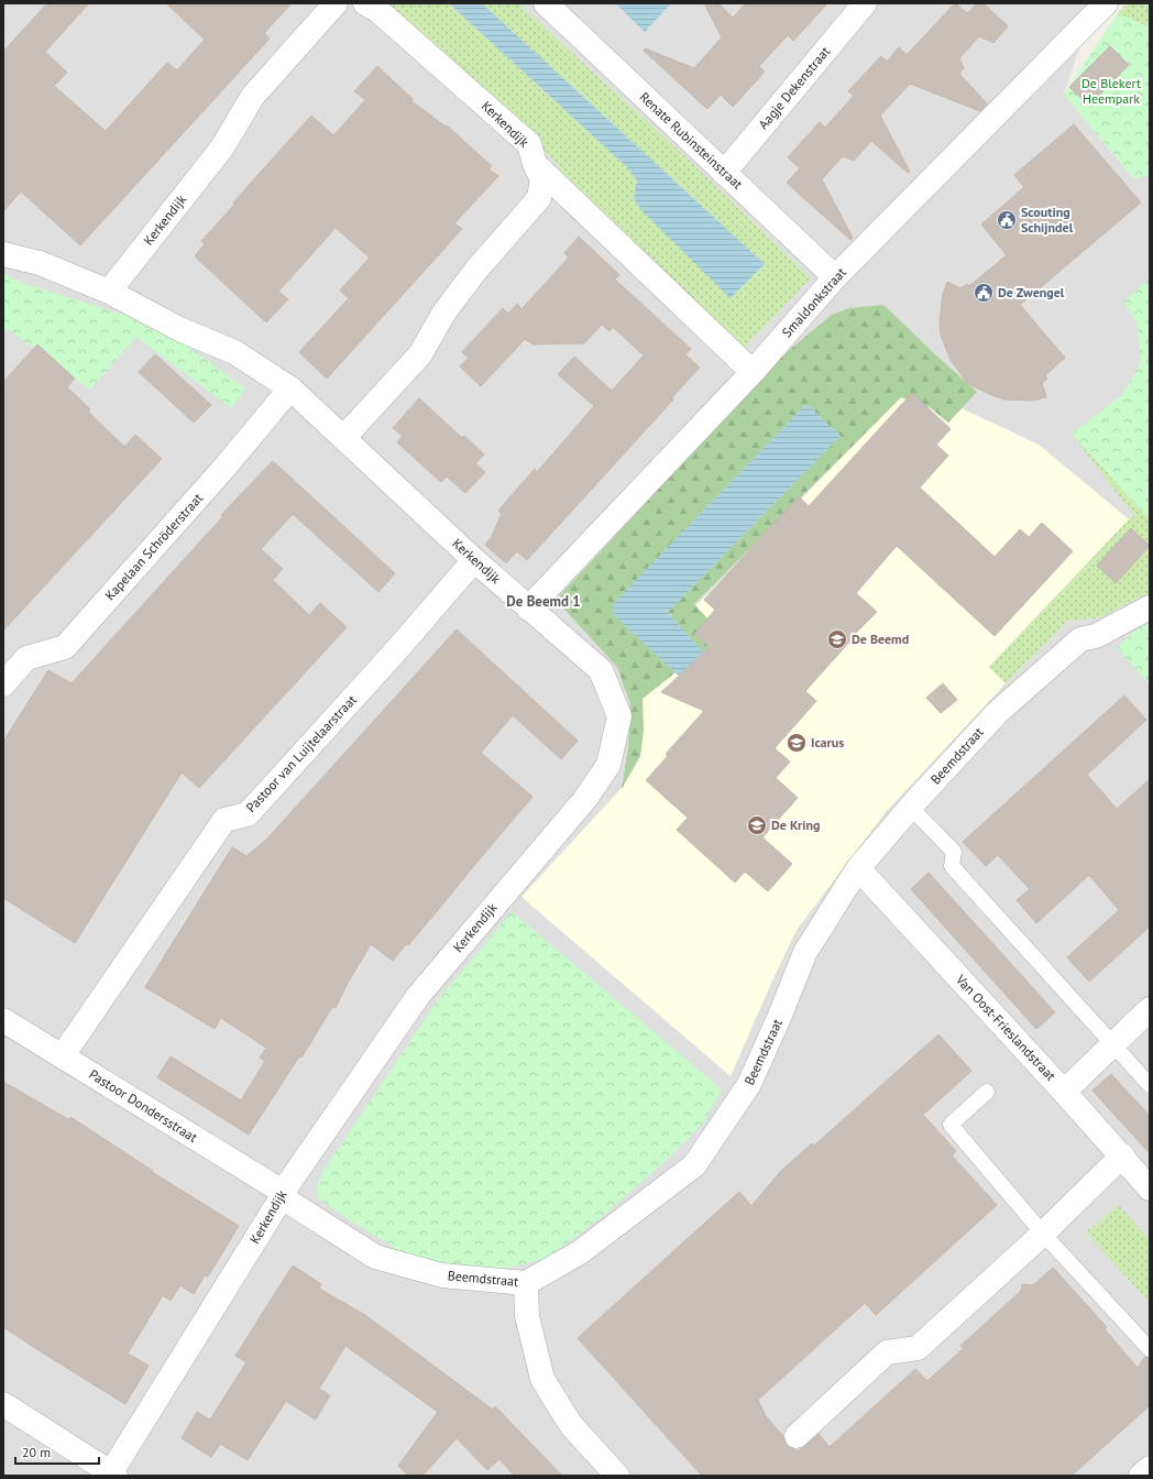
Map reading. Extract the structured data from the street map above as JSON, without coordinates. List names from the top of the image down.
{
  "streets": {
    "street": [
      "Aagje Dekenstraat",
      "Kerkendijk",
      "Renate Rubinsteinstraat",
      "Smaldonkstraat",
      "Kapelaan Schröderstraat",
      "Pastoor van Luijtelaarstraat",
      "Beemdstraat",
      "Van Oost-Frieslandstraat",
      "Pastoor Dondersstraat"
    ]
  },
  "crossings": [
    ["Aagje Dekenstraat", "Renate Rubinsteinstraat"],
    ["Kerkendijk", "Smaldonkstraat"],
    ["Kerkendijk", "Kapelaan Schröderstraat"],
    ["Kerkendijk", "Pastoor van Luijtelaarstraat"],
    ["Kerkendijk", "Beemdstraat"],
    ["Kerkendijk", "Pastoor Dondersstraat"],
    ["Renate Rubinsteinstraat", "Smaldonkstraat"],
    ["Pastoor van Luijtelaarstraat", "Pastoor Dondersstraat"],
    ["Beemdstraat", "Van Oost-Frieslandstraat"],
    ["Beemdstraat", "Pastoor Dondersstraat"]
  ],
  "districts": ["De Beemd 1"],
  "parks": ["De Blekert Heempark"],
  "places": {
    "public building": ["Scouting Schijndel", "De Zwengel"],
    "school or university": ["De Beemd", "Icarus", "De Kring"]
  },
  "scale_bar": "20 m"
}
